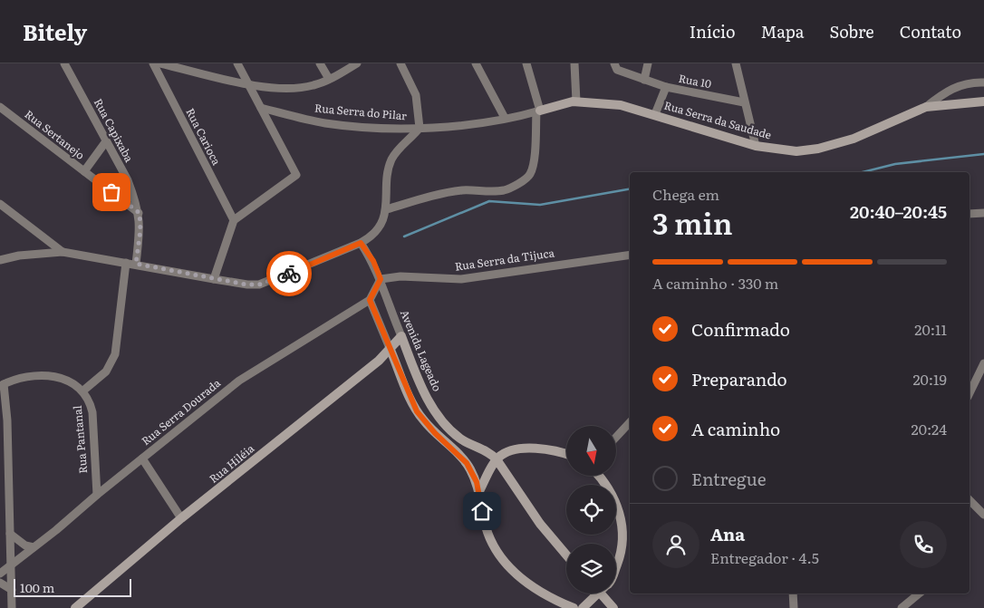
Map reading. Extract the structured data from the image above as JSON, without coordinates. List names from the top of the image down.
{
  "streets": {
    "main road": ["Rua Serra da Saudade", "Avenida Lageado", "Rua Hiléia"],
    "street": [
      "Rua 10",
      "Rua Serra do Pilar",
      "Rua Capixaba",
      "Rua Sertanejo",
      "Rua Carioca",
      "Rua Serra da Tijuca",
      "Rua Serra Dourada",
      "Rua Pantanal"
    ]
  },
  "crossings": [
    ["Rua Serra do Pilar", "Rua Serra da Saudade"],
    ["Rua Capixaba", "Rua Sertanejo"],
    ["Rua Serra da Tijuca", "Avenida Lageado"],
    ["Avenida Lageado", "Rua Hiléia"],
    ["Rua Serra Dourada", "Rua Pantanal"]
  ],
  "scale_bar": "100 m",
  "north": "bottom",
  "page": {
    "header": "Bitely",
    "nav": [
      "Início",
      "Mapa",
      "Sobre",
      "Contato"
    ],
    "heading": ["3 min", "Chega em", "20:40–20:45"],
    "panel": ["Ana", "Entregador · 4.5"],
    "bar": "A caminho · 330 m",
    "list": [
      ["Confirmado", "20:11"],
      ["Preparando", "20:19"],
      ["A caminho", "20:24"],
      "Entregue"
    ],
    "scale": "100 m"
  }
}
